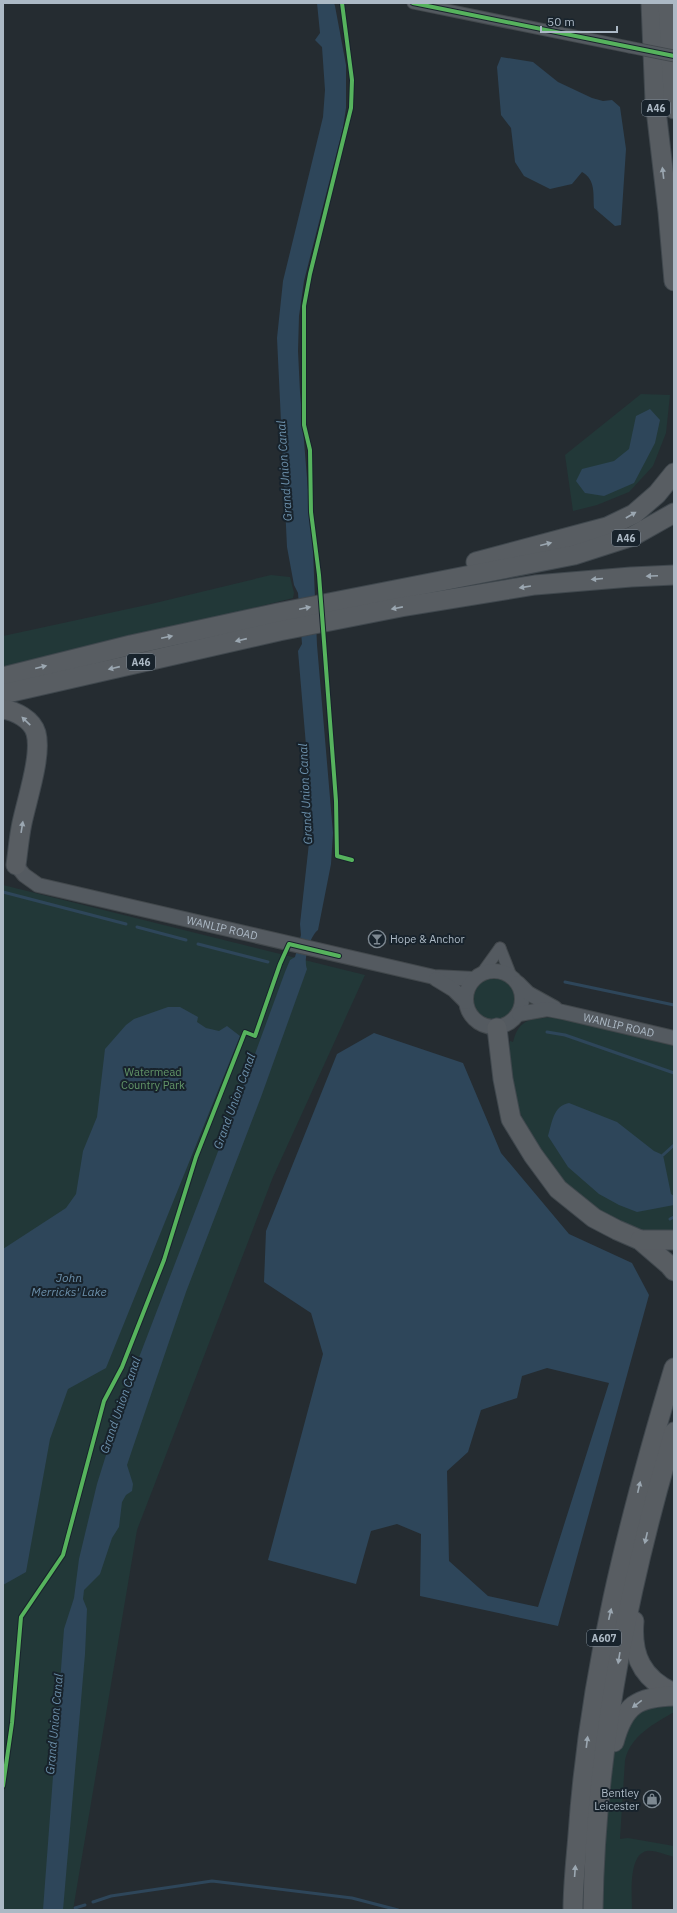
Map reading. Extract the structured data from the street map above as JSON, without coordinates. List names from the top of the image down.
{
  "streets": {
    "highway": ["A46", "A607"],
    "street": ["WANLIP ROAD"]
  },
  "water": ["Grand Union Canal", "John Merricks' Lake"],
  "parks": ["Watermead Country Park"],
  "places": {
    "bar": ["Hope & Anchor"],
    "shop": ["Bentley Leicester"]
  },
  "scale_bar": "50 m"
}
